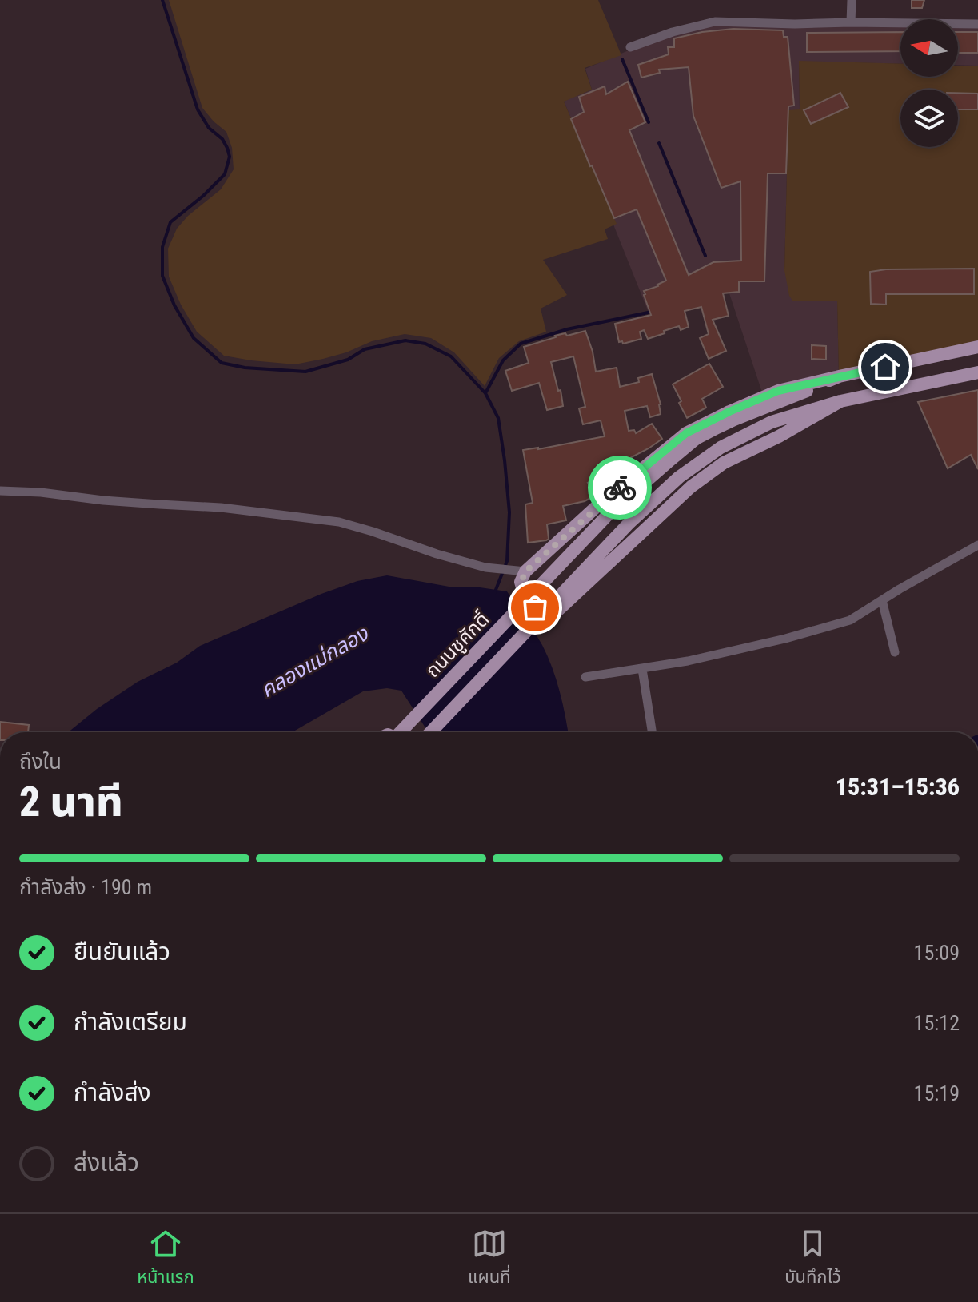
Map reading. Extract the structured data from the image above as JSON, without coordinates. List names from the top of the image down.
{
  "streets": {
    "main road": ["ถนนชูศักดิ์"]
  },
  "water": ["คลองแม่กลอง"],
  "north": "left",
  "page": {
    "heading": ["2 นาที", "ถึงใน", "15:31–15:36"],
    "bar": "กำลังส่ง · 190 m",
    "list": [
      ["ยืนยันแล้ว", "15:09"],
      ["กำลังเตรียม", "15:12"],
      ["กำลังส่ง", "15:19"],
      "ส่งแล้ว"
    ],
    "tabs": ["หน้าแรก", "แผนที่", "บันทึกไว้"]
  }
}
